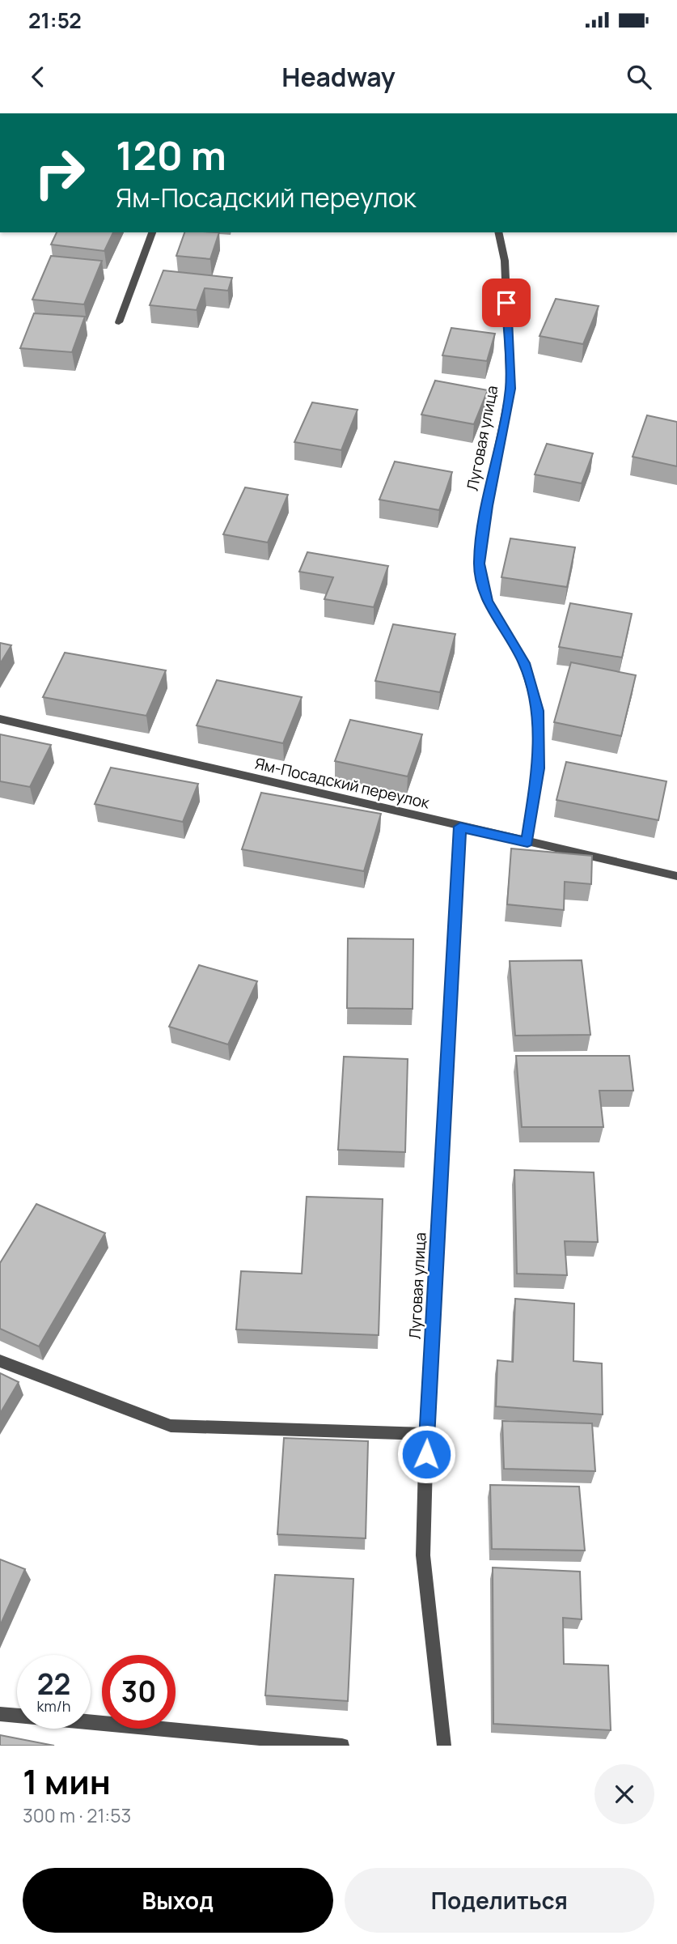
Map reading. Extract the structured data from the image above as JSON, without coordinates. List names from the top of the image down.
{
  "streets": {
    "street": ["Луговая улица", "Ям-Посадский переулок"]
  },
  "crossings": [
    ["Луговая улица", "Ям-Посадский переулок"]
  ],
  "page": {
    "status": "21:52",
    "header": "Headway",
    "turn": ["120 m", "Ям-Посадский переулок"],
    "speed": "22 km/h",
    "limit": "30",
    "heading": ["1 мин", "300 m · 21:53"],
    "buttons": ["Выход", "Поделиться"]
  }
}
